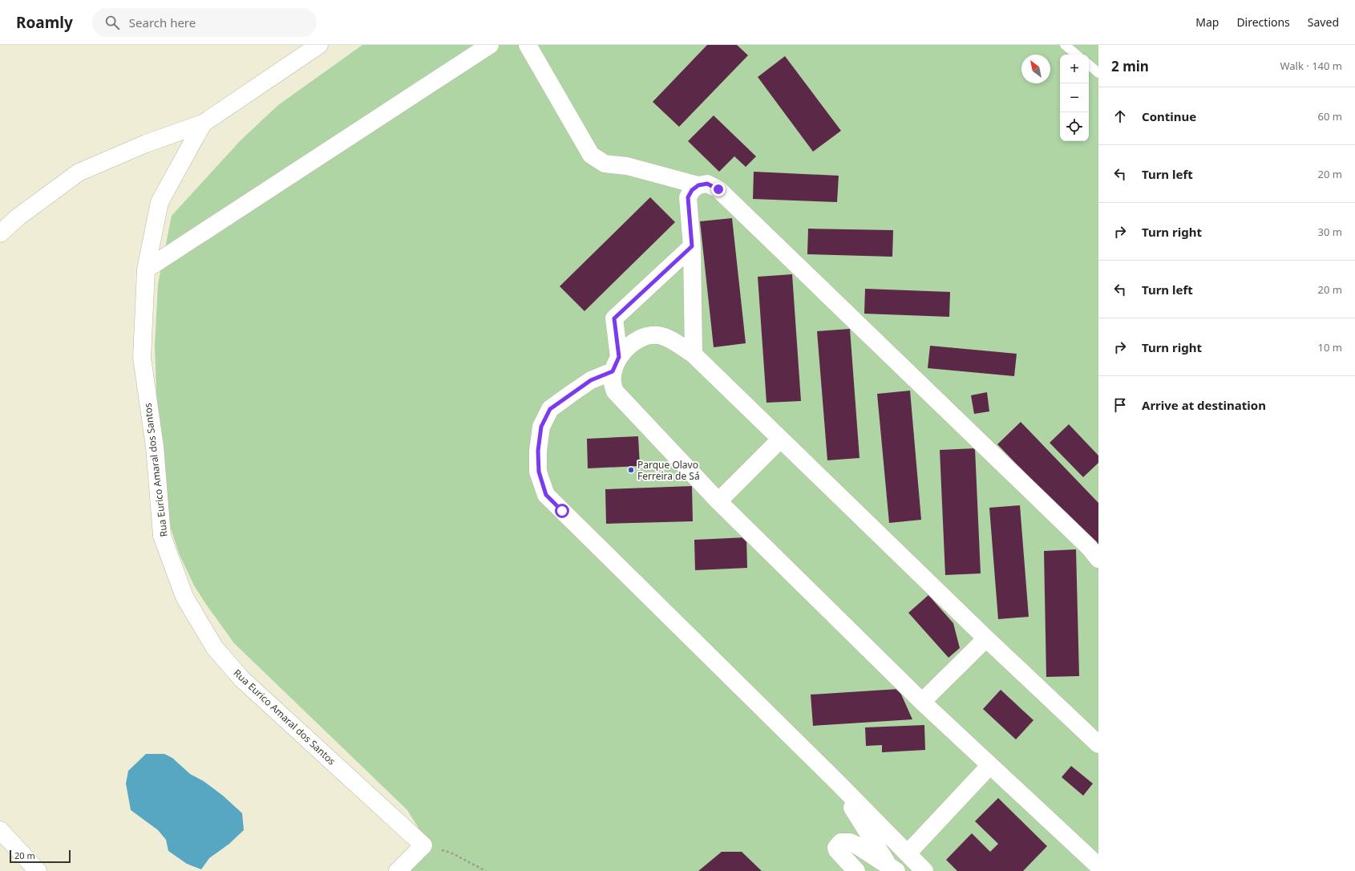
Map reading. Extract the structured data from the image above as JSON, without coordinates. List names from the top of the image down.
{
  "streets": {
    "street": ["Rua Eurico Amaral dos Santos"]
  },
  "places": ["Parque Olavo Ferreira de Sá"],
  "scale_bar": "20 m",
  "north": "top left",
  "page": {
    "header": "Roamly",
    "search": "Search here",
    "nav": ["Map", "Directions", "Saved"],
    "heading": ["2 min", "Walk · 140 m"],
    "map_buttons": ["+", "−"],
    "list": [
      ["Continue", "60 m"],
      ["Turn left", "20 m"],
      ["Turn right", "30 m"],
      ["Turn left", "20 m"],
      ["Turn right", "10 m"],
      "Arrive at destination"
    ],
    "scale": "20 m"
  }
}
